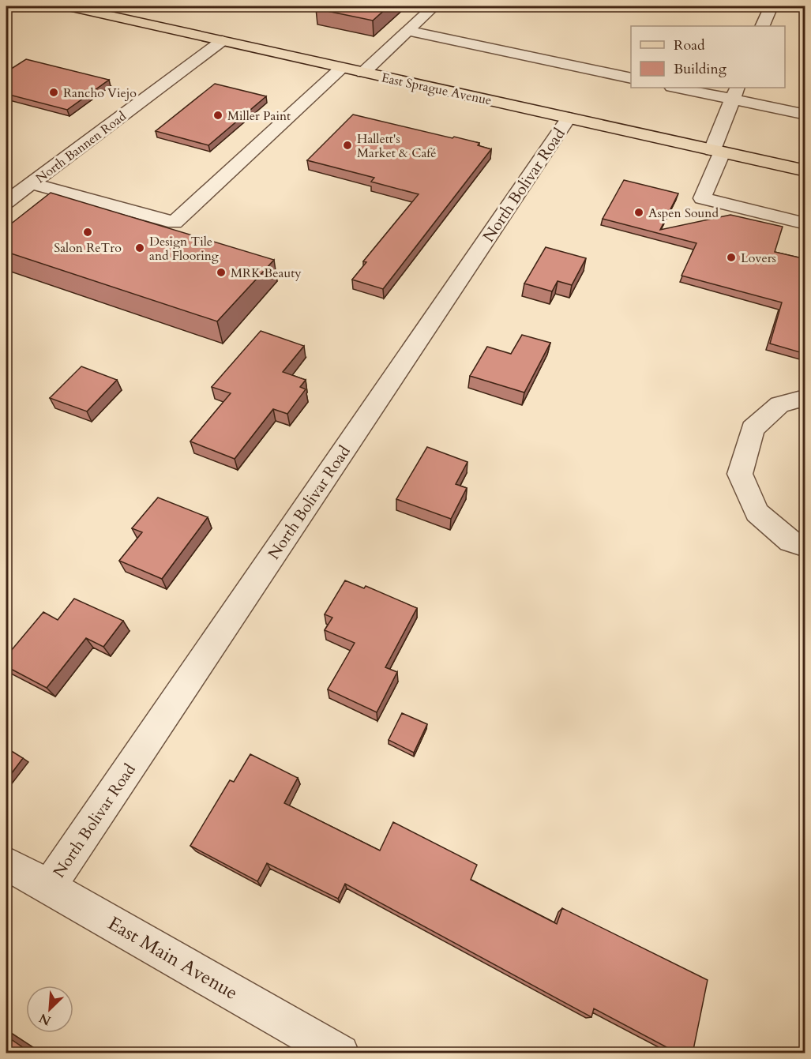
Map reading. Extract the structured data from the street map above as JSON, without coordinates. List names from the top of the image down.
{
  "streets": {
    "main road": ["East Sprague Avenue"],
    "street": ["North Bannen Road", "North Bolivar Road", "East Main Avenue"]
  },
  "crossings": [
    ["East Sprague Avenue", "North Bannen Road"],
    ["East Sprague Avenue", "North Bolivar Road"],
    ["North Bolivar Road", "East Main Avenue"]
  ],
  "places": [
    "Rancho Viejo",
    "Miller Paint",
    "Hallett's Market & Café",
    "Aspen Sound",
    "Salon ReTro",
    "Design Tile and Flooring",
    "Lovers",
    "MRK Beauty"
  ],
  "legend": ["Road", "Building"],
  "north": "bottom left"
}
